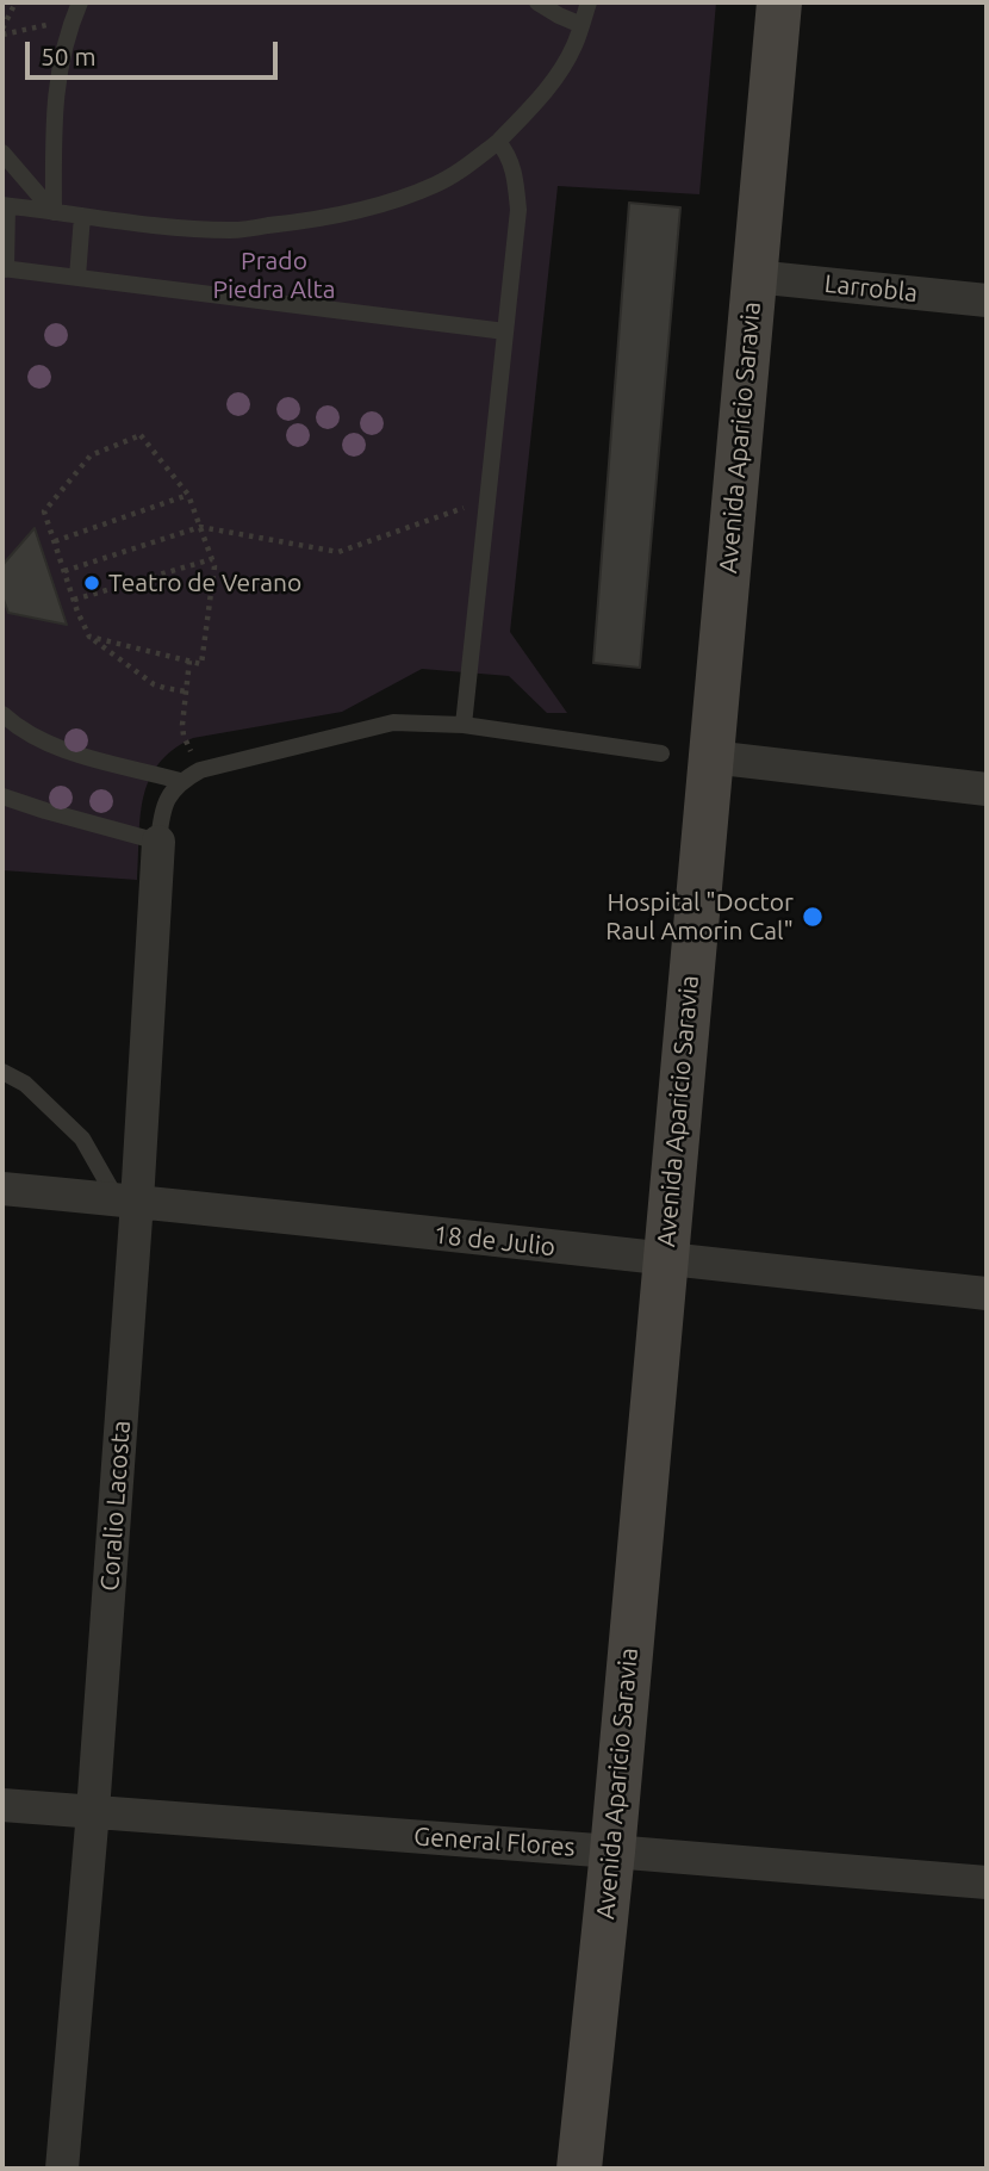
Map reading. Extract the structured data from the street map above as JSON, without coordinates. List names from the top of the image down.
{
  "streets": {
    "street": [
      "Larrobla",
      "Avenida Aparicio Saravia",
      "18 de Julio",
      "Coralio Lacosta",
      "General Flores"
    ]
  },
  "crossings": [
    ["Larrobla", "Avenida Aparicio Saravia"],
    ["Avenida Aparicio Saravia", "18 de Julio"],
    ["Avenida Aparicio Saravia", "General Flores"],
    ["18 de Julio", "Coralio Lacosta"],
    ["Coralio Lacosta", "General Flores"]
  ],
  "parks": ["Prado Piedra Alta"],
  "places": ["Teatro de Verano", "Hospital \"Doctor Raul Amorin Cal\""],
  "scale_bar": "50 m"
}
